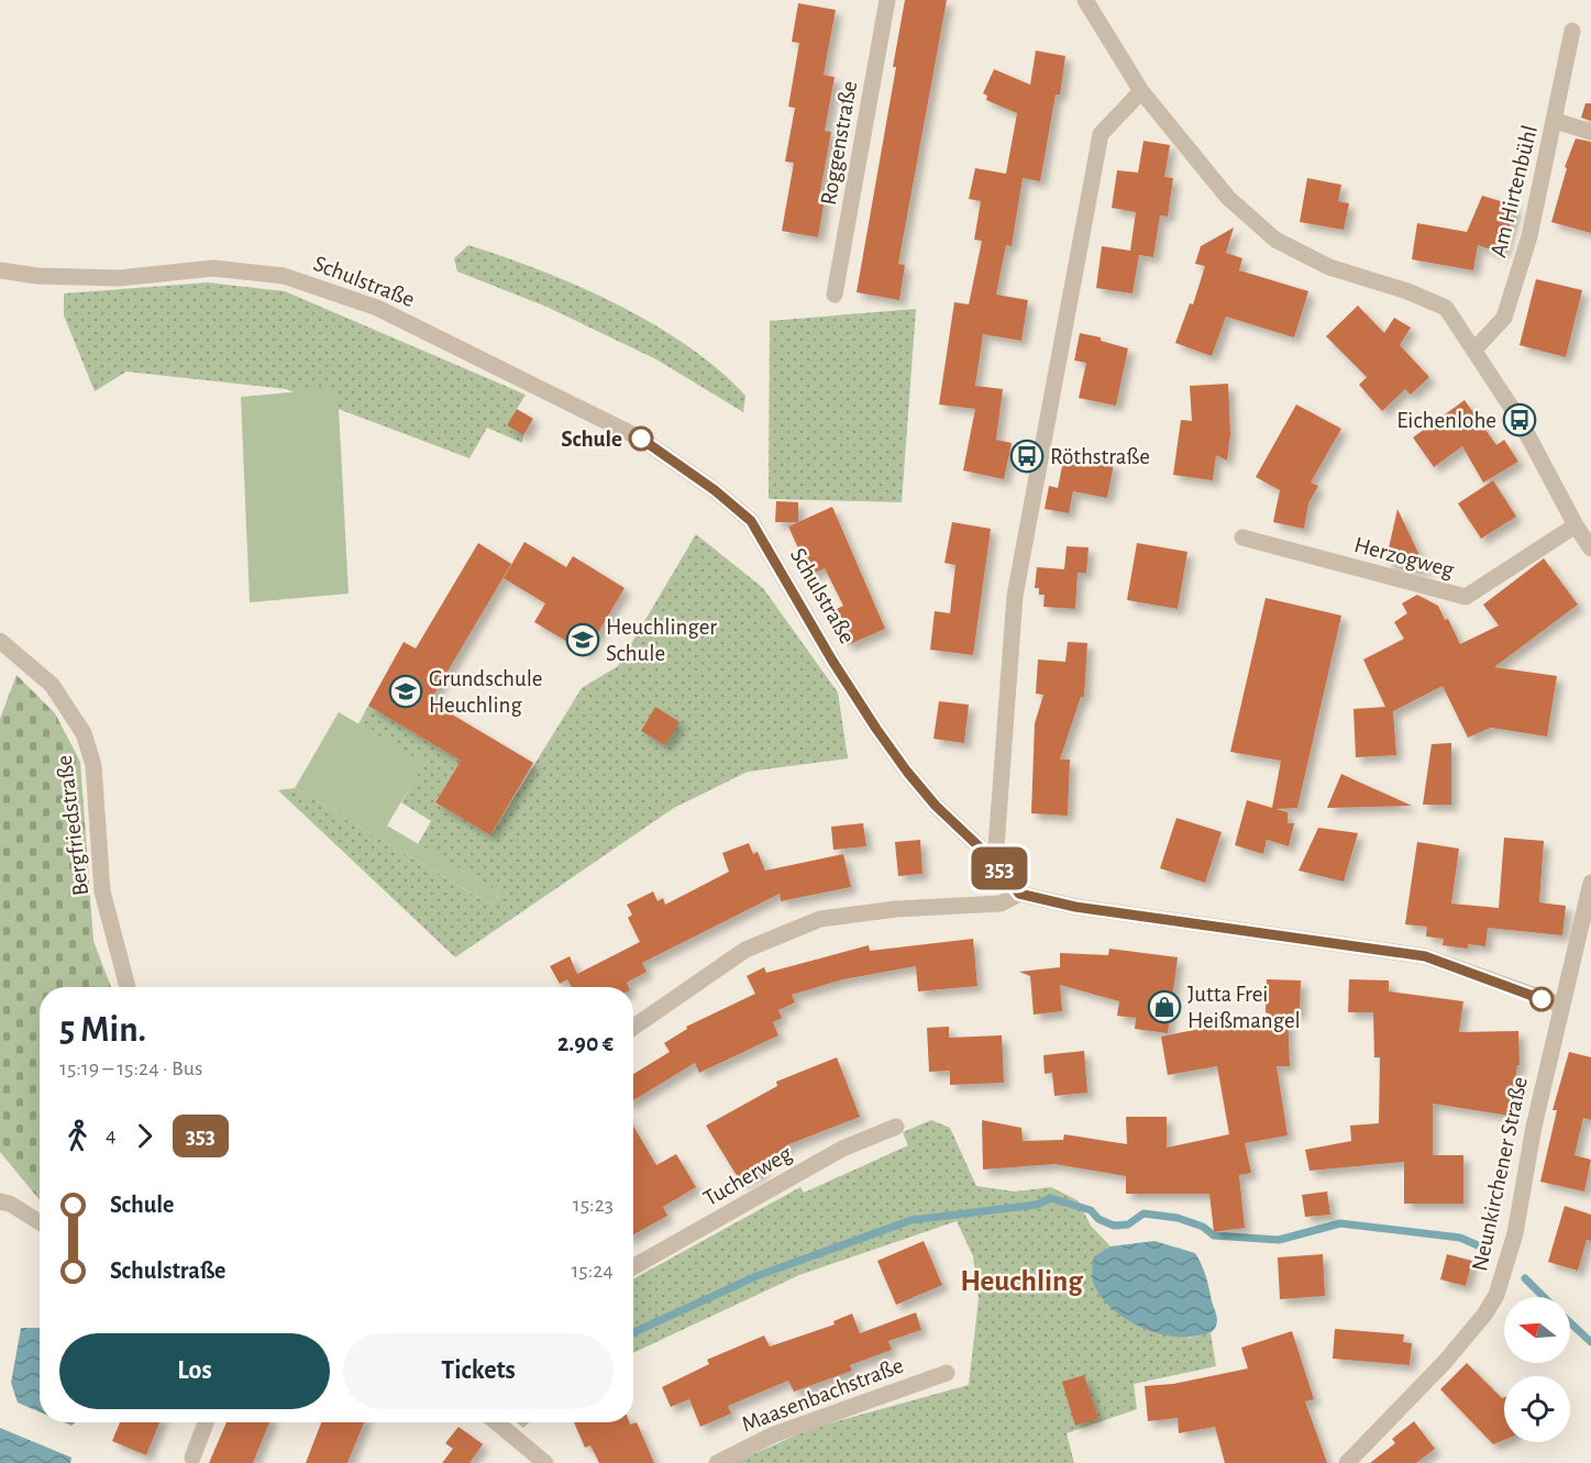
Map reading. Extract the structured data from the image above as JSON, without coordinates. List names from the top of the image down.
{
  "streets": {
    "street": [
      "Roggenstraße",
      "Am Hirtenbühl",
      "Schulstraße",
      "Herzogweg",
      "Bergfriedstraße",
      "Neunkirchener Straße",
      "Tucherweg",
      "Maasenbachstraße"
    ]
  },
  "districts": ["Heuchling"],
  "places": {
    "bus stop": ["Eichenlohe", "Röthstraße"],
    "other": ["Schule"],
    "school or university": ["Heuchlinger Schule", "Grundschule Heuchling"],
    "shop": ["Jutta Frei Heißmangel"]
  },
  "lines": ["bus line 353"],
  "north": "left",
  "page": {
    "on_map": "353",
    "heading": ["5 Min.", "15:19 – 15:24 · Bus", "2.90 €"],
    "legs": ["4", "353"],
    "list": [
      {
        "name": "Schule",
        "value": "15:23"
      },
      {
        "name": "Schulstraße",
        "value": "15:24"
      }
    ],
    "buttons": ["Los", "Tickets"]
  }
}
